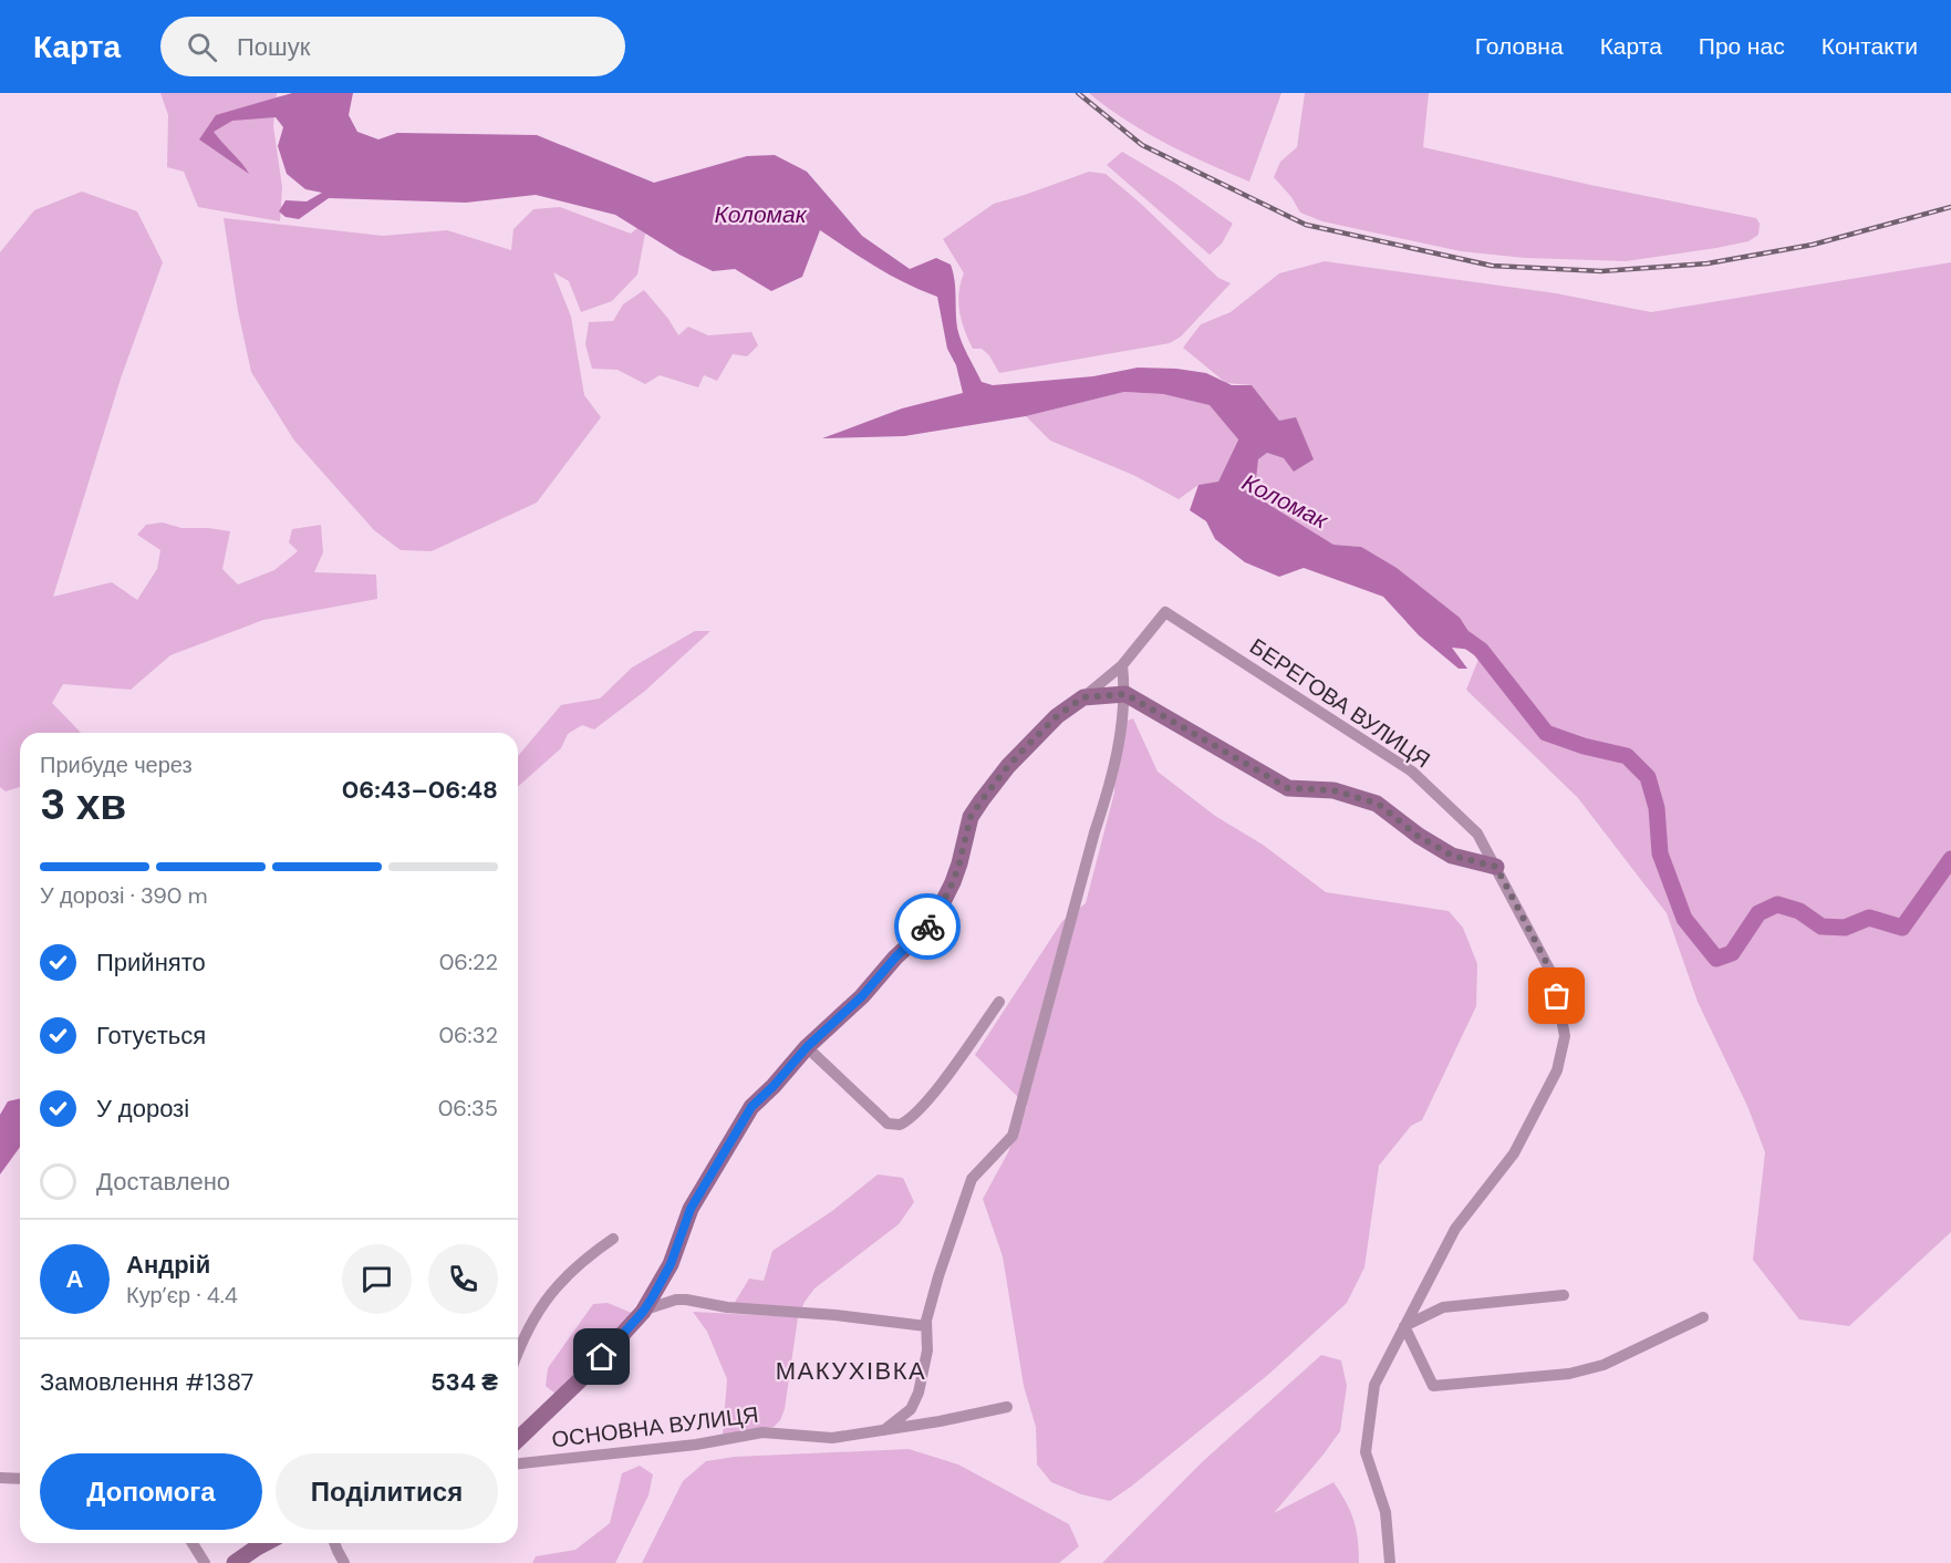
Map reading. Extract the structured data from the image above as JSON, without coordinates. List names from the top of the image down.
{
  "streets": {
    "street": ["БЕРЕГОВА ВУЛИЦЯ", "ОСНОВНА ВУЛИЦЯ"]
  },
  "districts": ["МАКУХІВКА"],
  "water": ["Коломак"],
  "page": {
    "header": "Карта",
    "search": "Пошук",
    "nav": [
      "Головна",
      "Карта",
      "Про нас",
      "Контакти"
    ],
    "heading": ["3 хв", "Прибуде через", "06:43–06:48"],
    "panel": [
      "Андрій",
      "Кур’єр · 4.4",
      "Замовлення #1387",
      "534 ₴"
    ],
    "bar": "У дорозі · 390 m",
    "list": [
      ["Прийнято", "06:22"],
      ["Готується", "06:32"],
      ["У дорозі", "06:35"],
      "Доставлено"
    ],
    "round": "А",
    "buttons": ["Допомога", "Поділитися"]
  }
}
